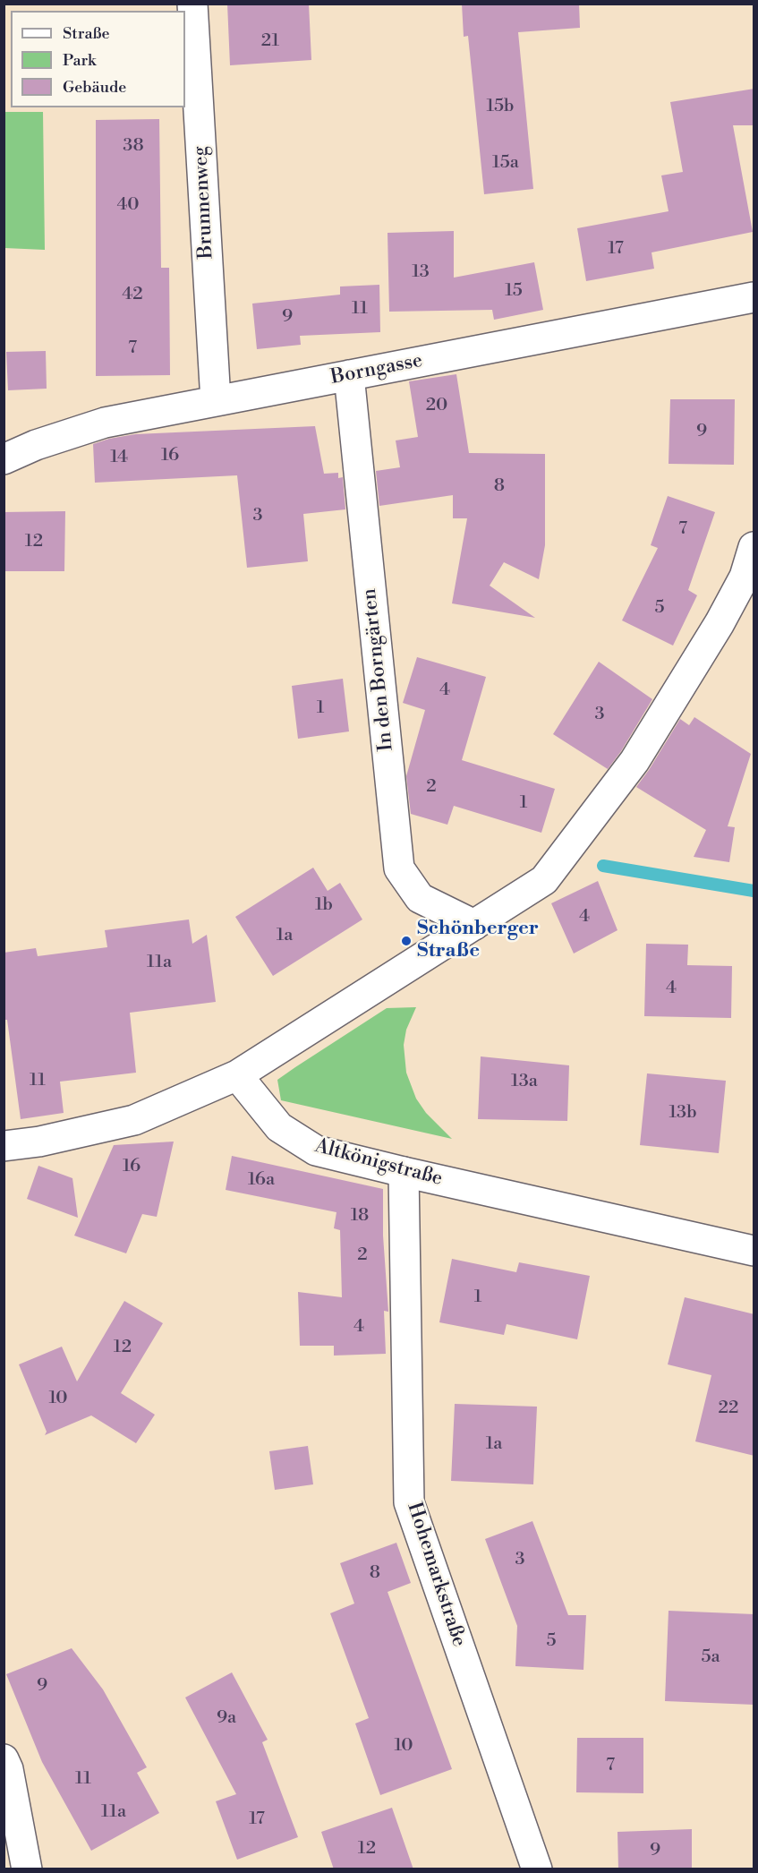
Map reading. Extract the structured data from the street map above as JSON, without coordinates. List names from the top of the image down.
{
  "streets": {
    "street": [
      "Brunnenweg",
      "Borngasse",
      "In den Borngärten",
      "Altkönigstraße",
      "Hohemarkstraße"
    ]
  },
  "crossings": [
    ["Brunnenweg", "Borngasse"],
    ["Borngasse", "In den Borngärten"],
    ["Altkönigstraße", "Hohemarkstraße"]
  ],
  "places": ["Schönberger Straße"],
  "house_numbers": [
    "21",
    "15b",
    "38",
    "15a",
    "40",
    "17",
    "13",
    "15",
    "42",
    "11",
    "9",
    "7",
    "20",
    "9",
    "16",
    "14",
    "8",
    "3",
    "7",
    "12",
    "5",
    "4",
    "1",
    "3",
    "2",
    "1",
    "1b",
    "4",
    "1a",
    "11a",
    "4",
    "11",
    "13a",
    "13b",
    "16",
    "16a",
    "18",
    "2",
    "1",
    "4",
    "12",
    "10",
    "22",
    "1a",
    "3",
    "8",
    "5",
    "5a",
    "9",
    "9a",
    "10",
    "7",
    "11",
    "11a",
    "17",
    "12",
    "9"
  ],
  "legend": ["Straße", "Park", "Gebäude"]
}
